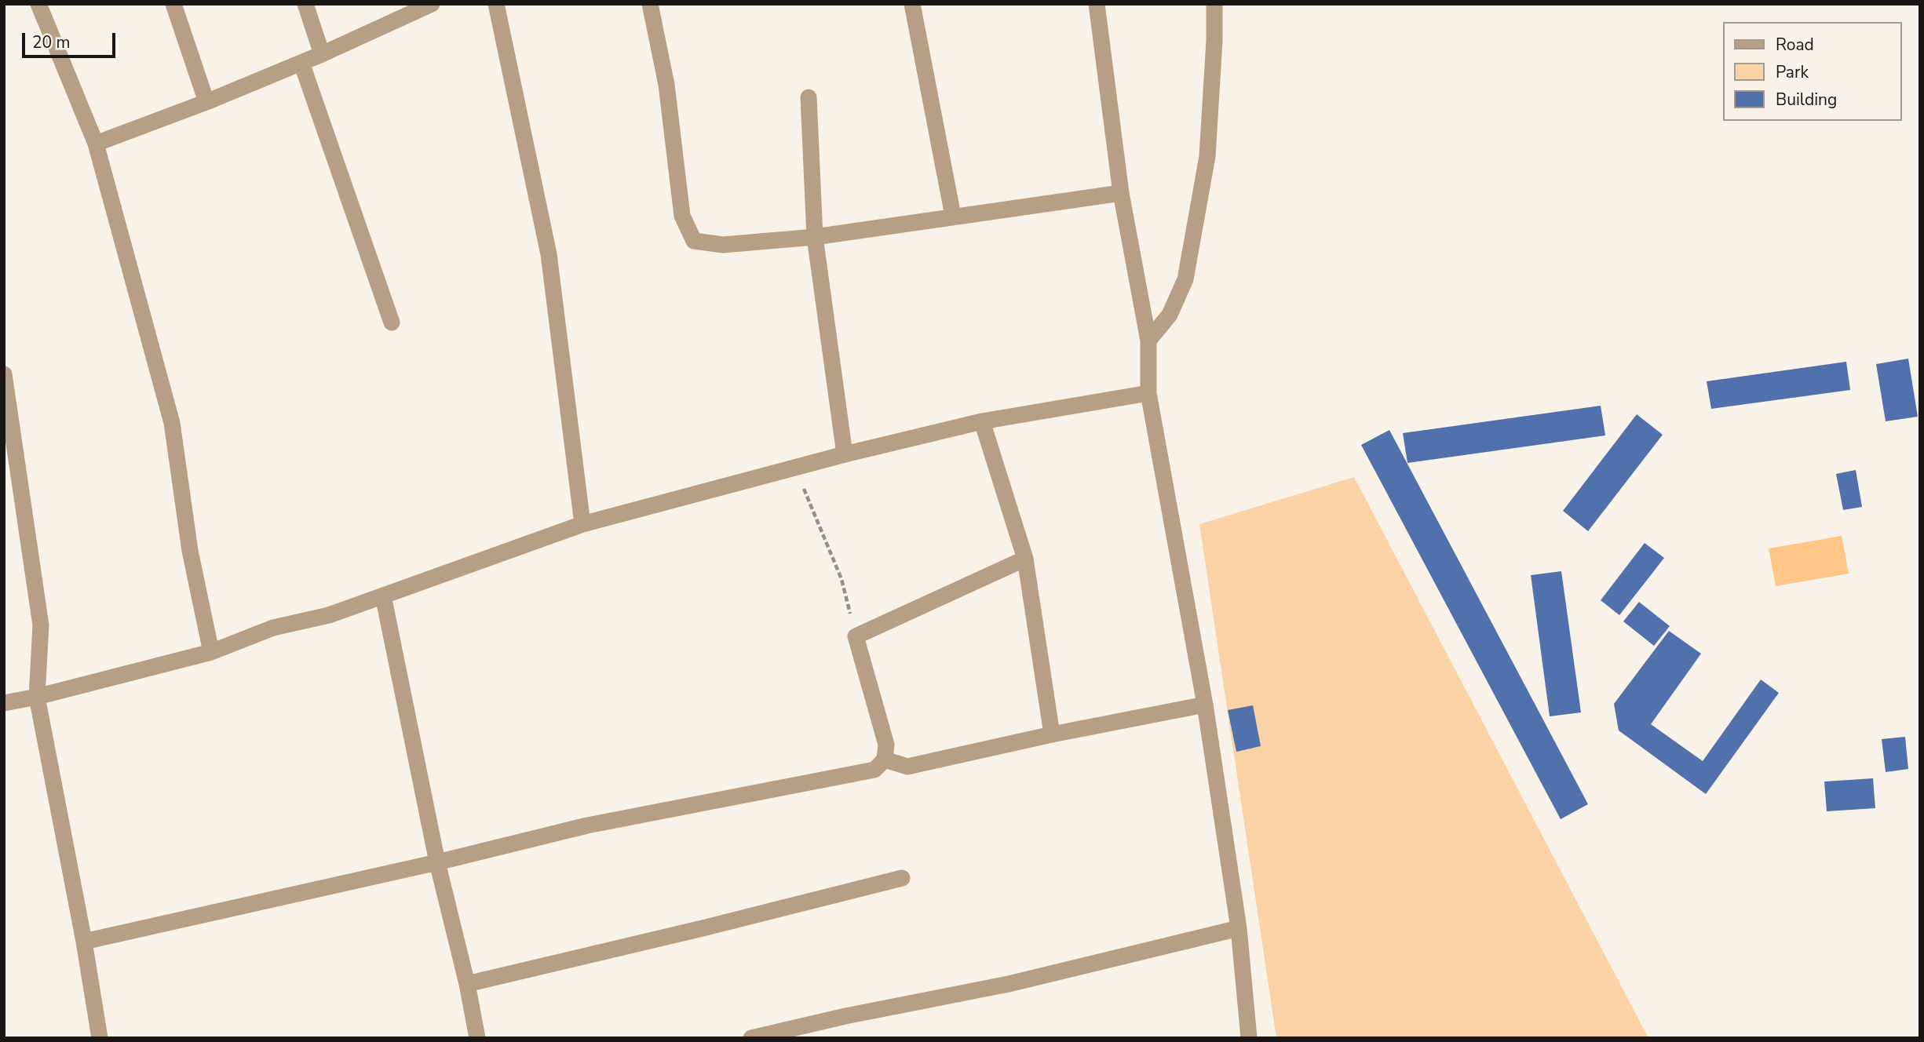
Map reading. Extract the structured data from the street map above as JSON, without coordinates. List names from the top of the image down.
{
  "legend": ["Road", "Park", "Building"],
  "scale_bar": "20 m"
}
